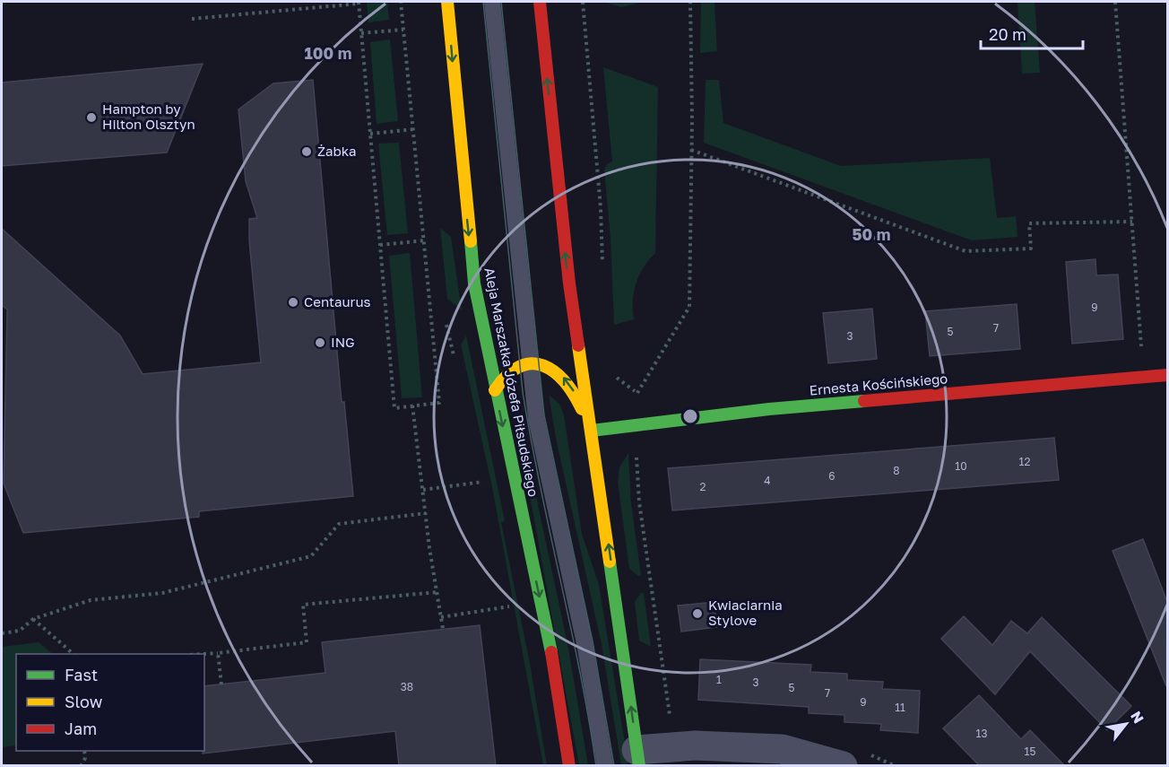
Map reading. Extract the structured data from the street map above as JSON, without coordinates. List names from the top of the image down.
{
  "streets": {
    "street": ["Aleja Marszałka Józefa Piłsudskiego", "Ernesta Kościńskiego"]
  },
  "places": [
    "Hampton by Hilton Olsztyn",
    "Żabka",
    "Centaurus",
    "ING",
    "Kwiaciarnia Stylove"
  ],
  "house_numbers": [
    "9",
    "7",
    "5",
    "3",
    "12",
    "10",
    "8",
    "6",
    "4",
    "2",
    "1",
    "3",
    "38",
    "5",
    "7",
    "9",
    "11",
    "13",
    "15"
  ],
  "legend": ["Fast", "Slow", "Jam"],
  "scale_bar": "20 m",
  "north": "top right",
  "rings": ["100 m", "50 m"]
}
